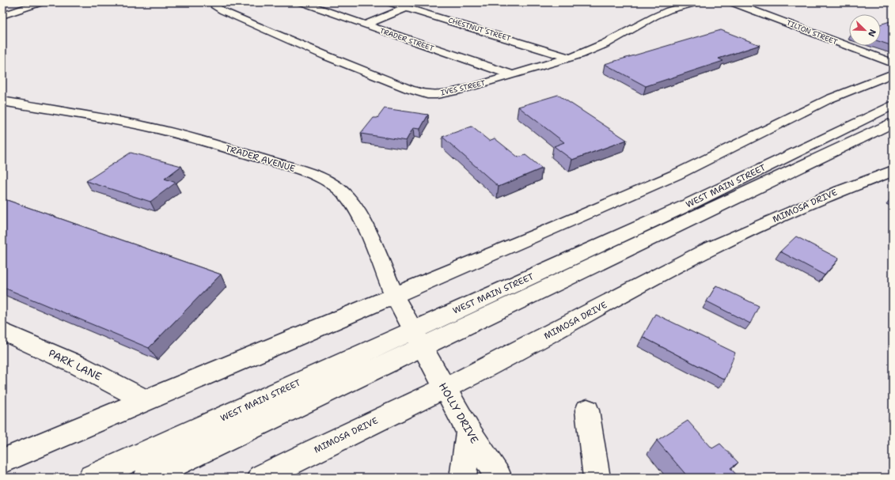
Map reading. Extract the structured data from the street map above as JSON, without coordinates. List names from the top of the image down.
{
  "streets": {
    "street": [
      "CHESTNUT STREET",
      "TILTON STREET",
      "TRADER STREET",
      "IVES STREET",
      "TRADER AVENUE",
      "WEST MAIN STREET",
      "MIMOSA DRIVE",
      "PARK LANE",
      "HOLLY DRIVE"
    ]
  },
  "crossings": [
    ["CHESTNUT STREET", "IVES STREET"],
    ["TRADER STREET", "IVES STREET"],
    ["TRADER AVENUE", "WEST MAIN STREET"],
    ["TRADER AVENUE", "HOLLY DRIVE"],
    ["WEST MAIN STREET", "HOLLY DRIVE"],
    ["MIMOSA DRIVE", "HOLLY DRIVE"]
  ],
  "north": "bottom right"
}
